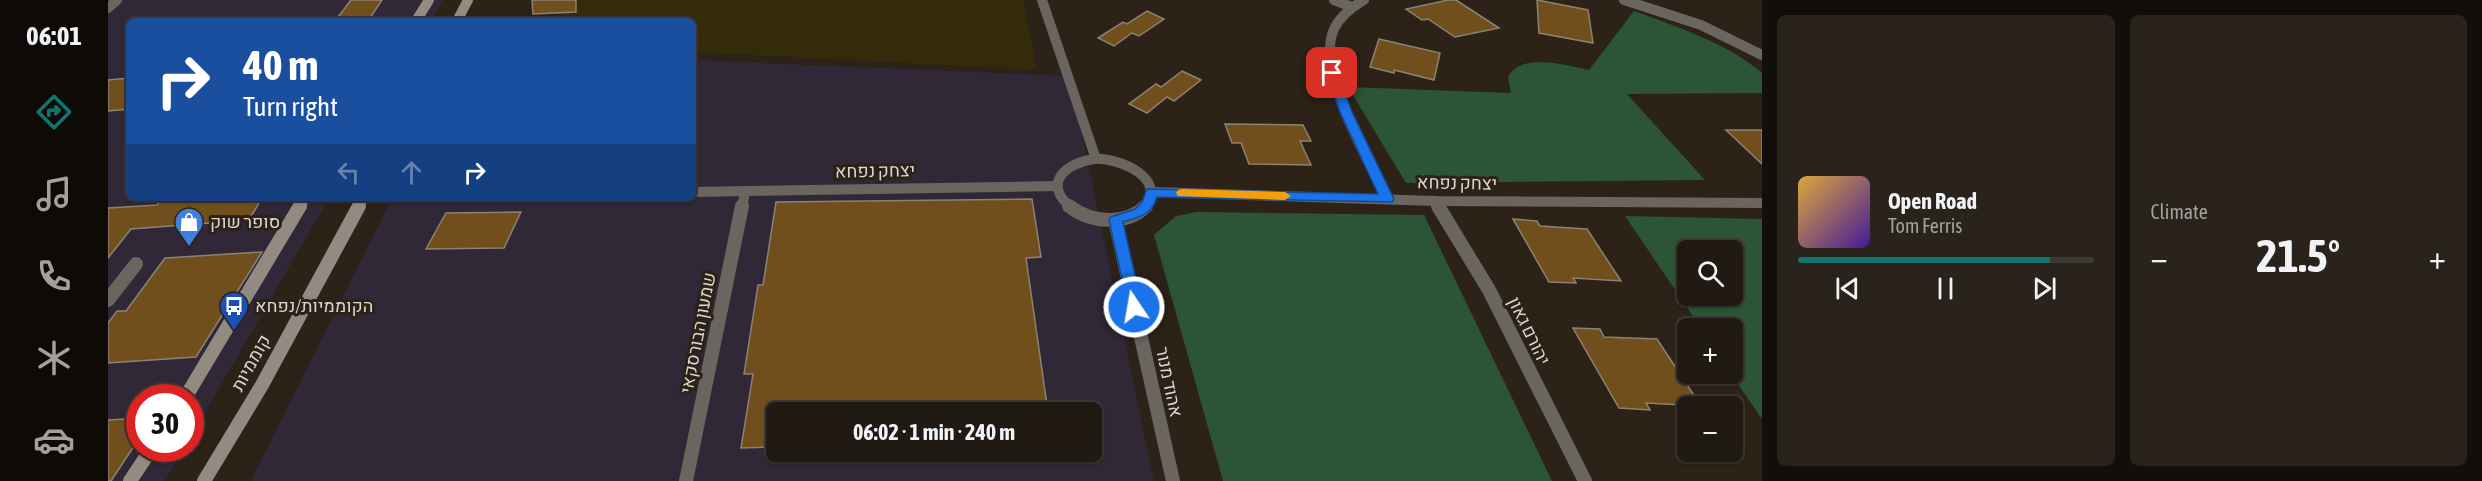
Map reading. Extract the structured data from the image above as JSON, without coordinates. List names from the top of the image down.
{
  "streets": {
    "main road": ["קוממיות"],
    "street": [
      "יצחק נפחא",
      "יהורם גאון",
      "שמעון הבורסקאי",
      "אהוד מנור"
    ]
  },
  "crossings": [
    ["יצחק נפחא", "יהורם גאון"],
    ["יצחק נפחא", "שמעון הבורסקאי"],
    ["יצחק נפחא", "אהוד מנור"]
  ],
  "places": {
    "shop": ["סופר שוק"],
    "bus stop": ["הקוממיות/נפחא"]
  },
  "page": {
    "tabs": "06:01",
    "tile": "Climate",
    "turn": ["40 m", "Turn right"],
    "song": ["Open Road", "Tom Ferris"],
    "heat": ["−", "21.5°", "+"],
    "map_buttons": ["+", "−"],
    "limit": "30",
    "trip": "06:02 · 1 min · 240 m"
  }
}
